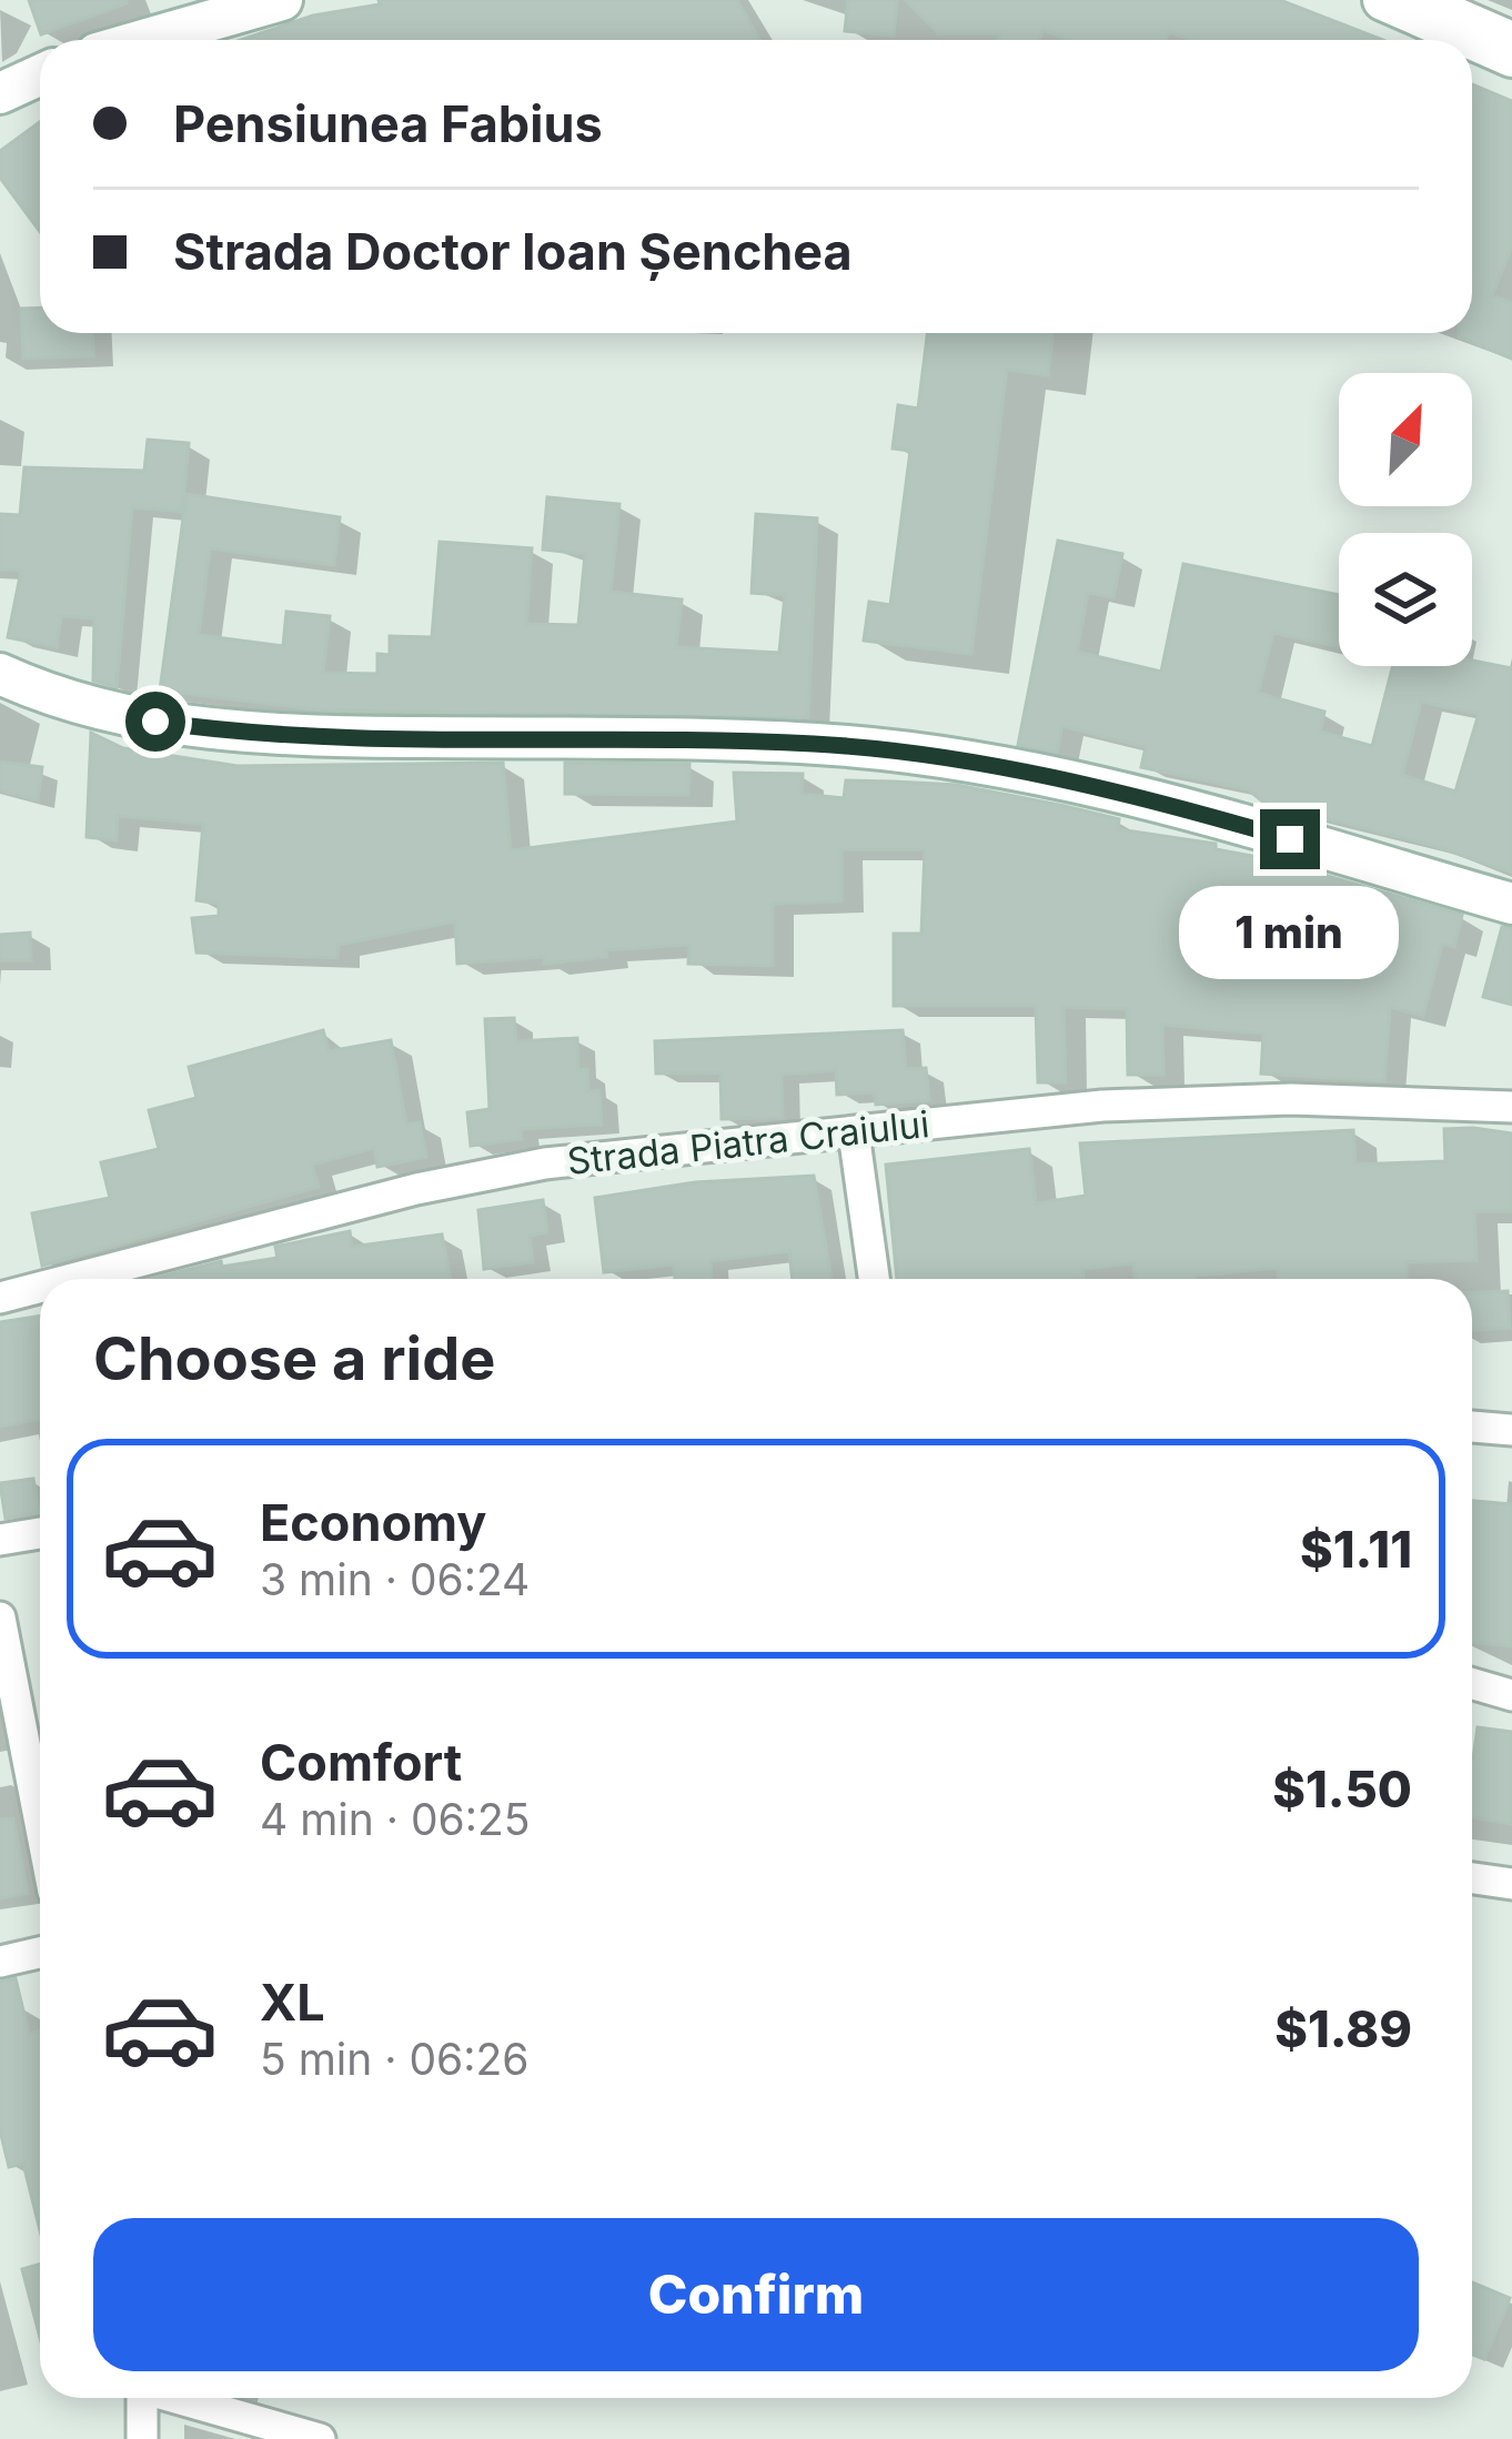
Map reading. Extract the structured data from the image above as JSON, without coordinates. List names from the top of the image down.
{
  "streets": {
    "street": ["Strada Piatra Craiului"]
  },
  "north": "top right",
  "page": {
    "banner": ["Pensiunea Fabius", "Strada Doctor Ioan Șenchea"],
    "bubble": "1 min",
    "heading": "Choose a ride",
    "list": [
      {
        "name": "Economy",
        "note": "3 min · 06:24",
        "value": "$1.11"
      },
      {
        "name": "Comfort",
        "note": "4 min · 06:25",
        "value": "$1.50"
      },
      {
        "name": "XL",
        "note": "5 min · 06:26",
        "value": "$1.89"
      }
    ],
    "buttons": "Confirm"
  }
}
